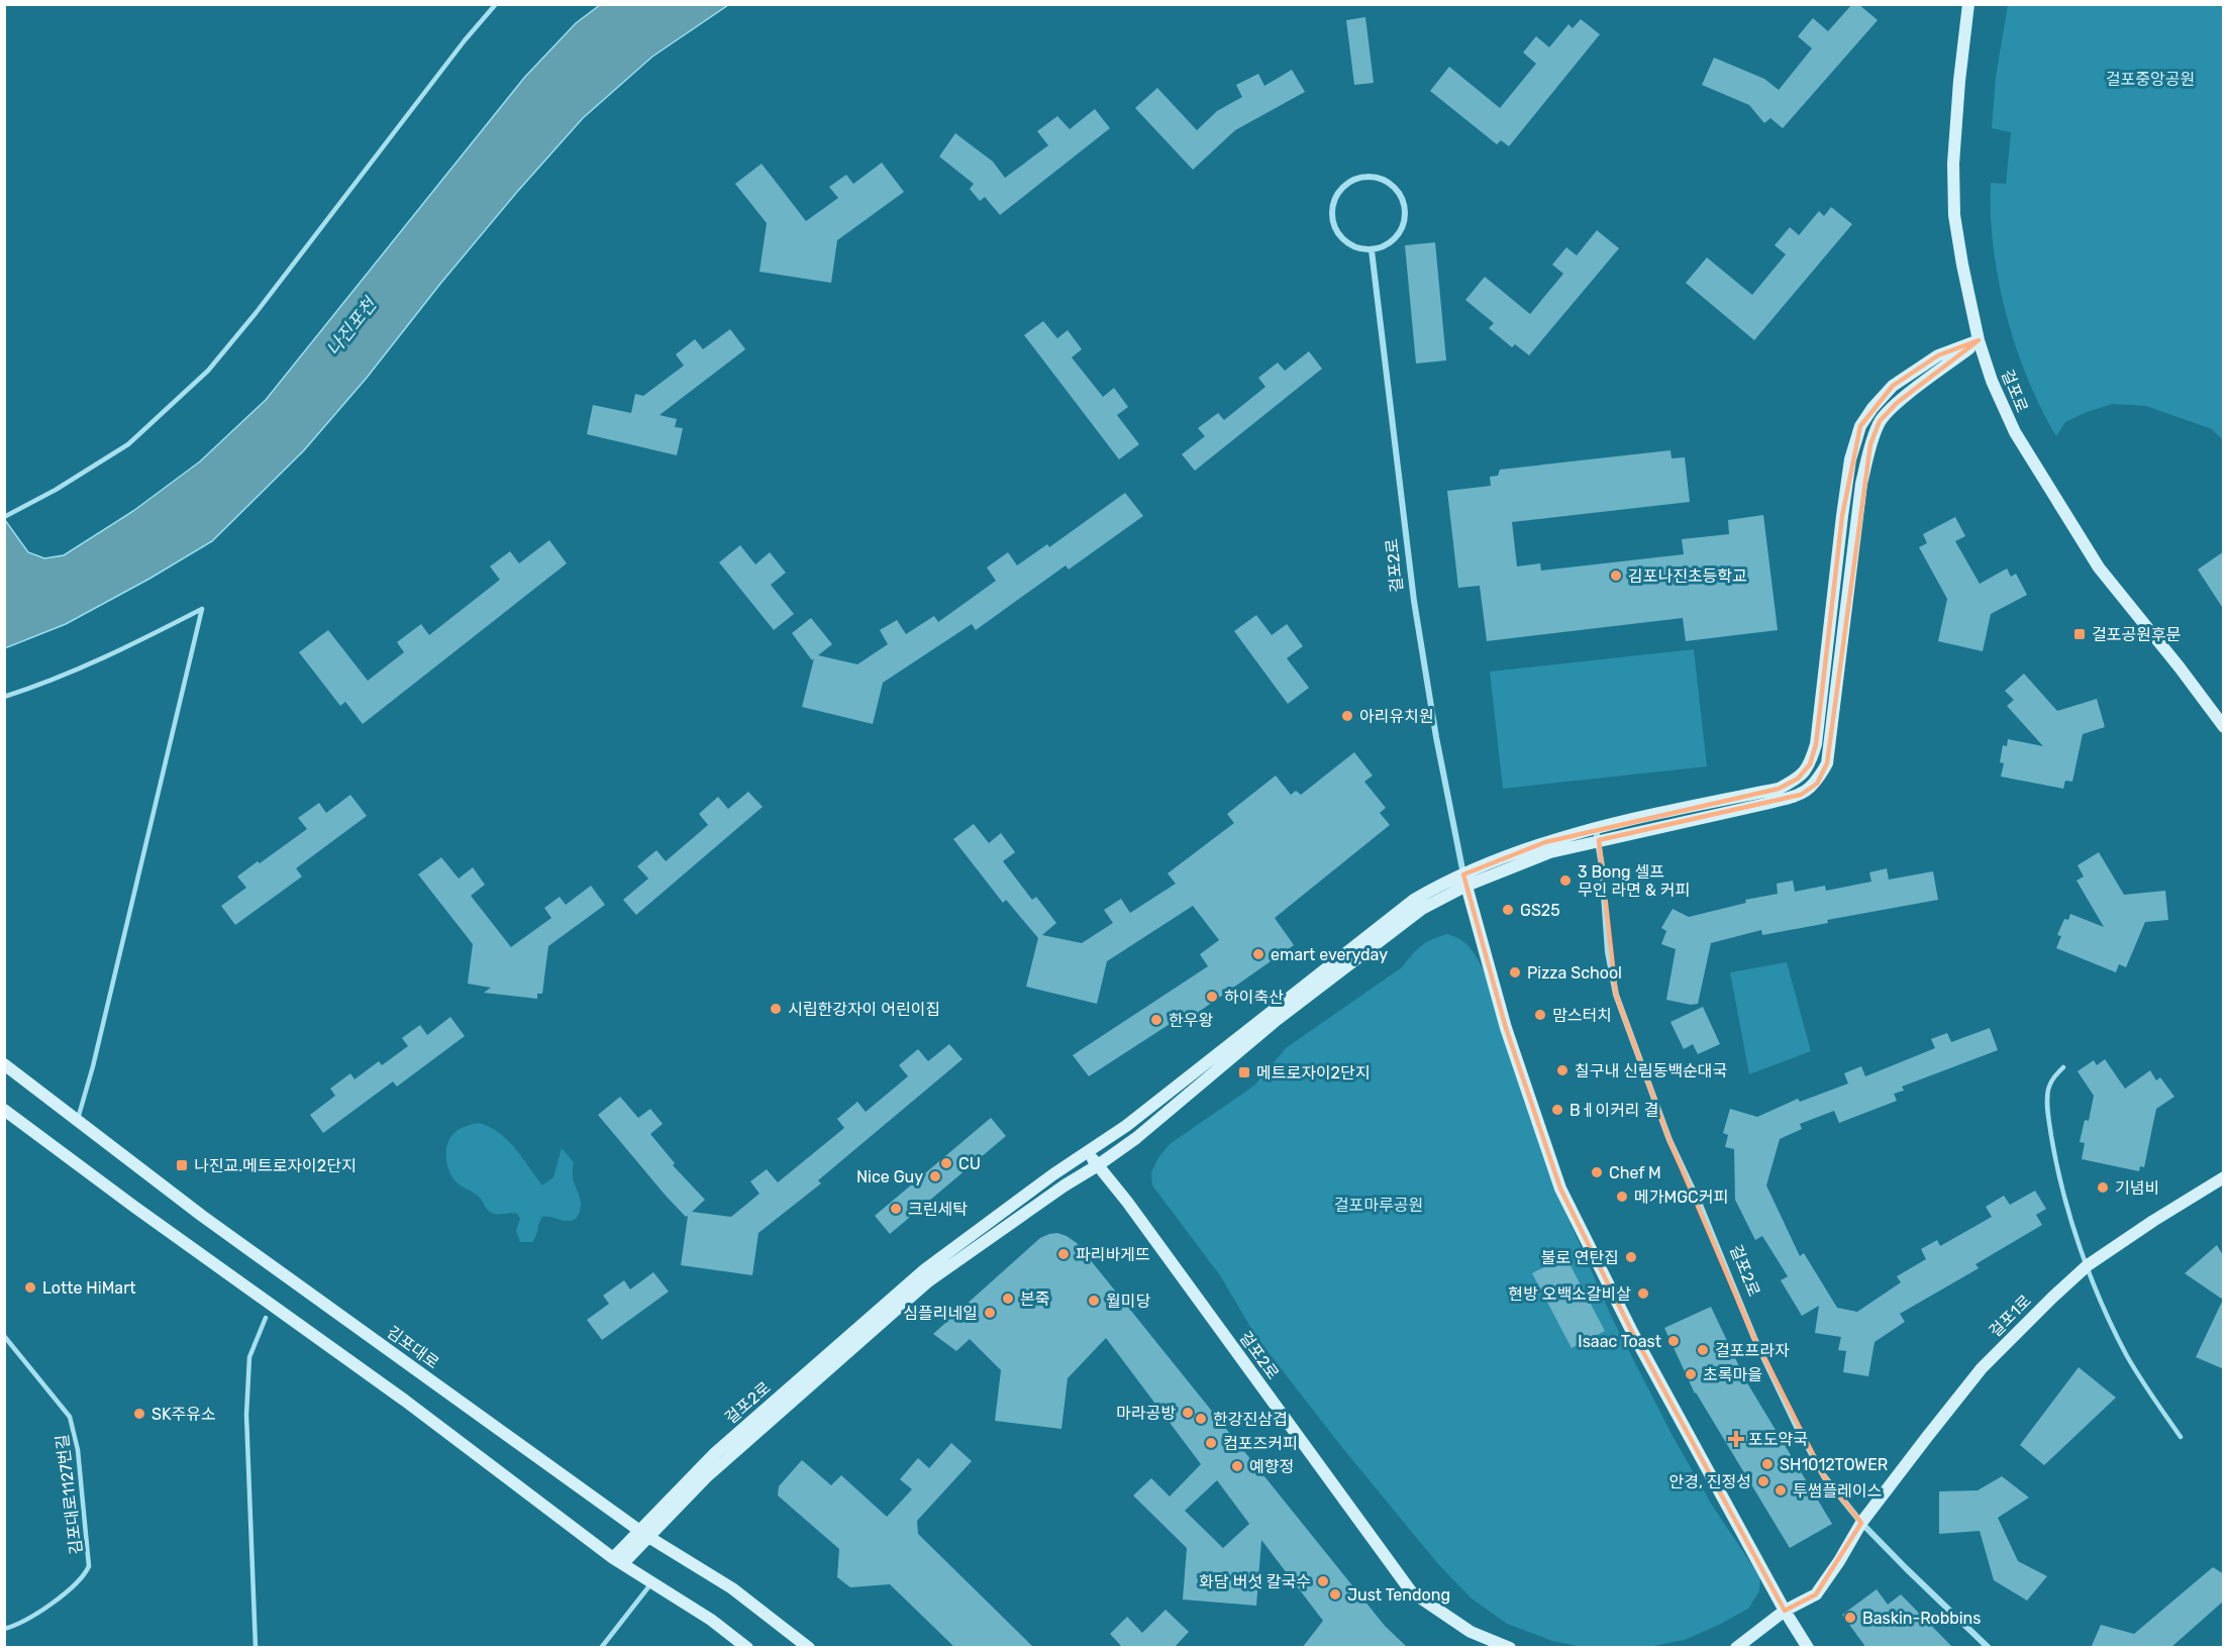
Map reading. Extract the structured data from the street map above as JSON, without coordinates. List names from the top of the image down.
{
  "streets": {
    "street": [
      "걸포로",
      "걸포2로",
      "걸포1로",
      "김포대로"
    ],
    "lane": ["김포대로1127번길"]
  },
  "crossings": [
    ["걸포2로", "걸포1로"],
    ["걸포2로", "김포대로"]
  ],
  "water": ["나진포천"],
  "parks": ["걸포중앙공원", "걸포마루공원"],
  "places": {
    "other": [
      "김포나진초등학교",
      "아리유치원",
      "3 Bong 셀프 무인 라면 & 커피",
      "GS25",
      "emart everyday",
      "Pizza School",
      "하이축산",
      "시립한강자이 어린이집",
      "맘스터치",
      "한우왕",
      "칠구내 신림동백순대국",
      "Bㅔ이커리 결",
      "CU",
      "Chef M",
      "Nice Guy",
      "기념비",
      "메가MGC커피",
      "크린세탁",
      "파리바게뜨",
      "불로 연탄집",
      "Lotte HiMart",
      "현방 오백소갈비살",
      "본죽",
      "월미당",
      "심플리네일",
      "Isaac Toast",
      "걸포프라자",
      "초록마을",
      "마라공방",
      "SK주유소",
      "한강진삼겹",
      "컴포즈커피",
      "SH1012TOWER",
      "예향정",
      "안경, 진정성",
      "투썸플레이스",
      "화담 버섯 칼국수",
      "Just Tendong",
      "Baskin-Robbins"
    ],
    "transit": ["걸포공원후문", "메트로자이2단지", "나진교.메트로자이2단지"],
    "health": ["포도약국"]
  }
}
